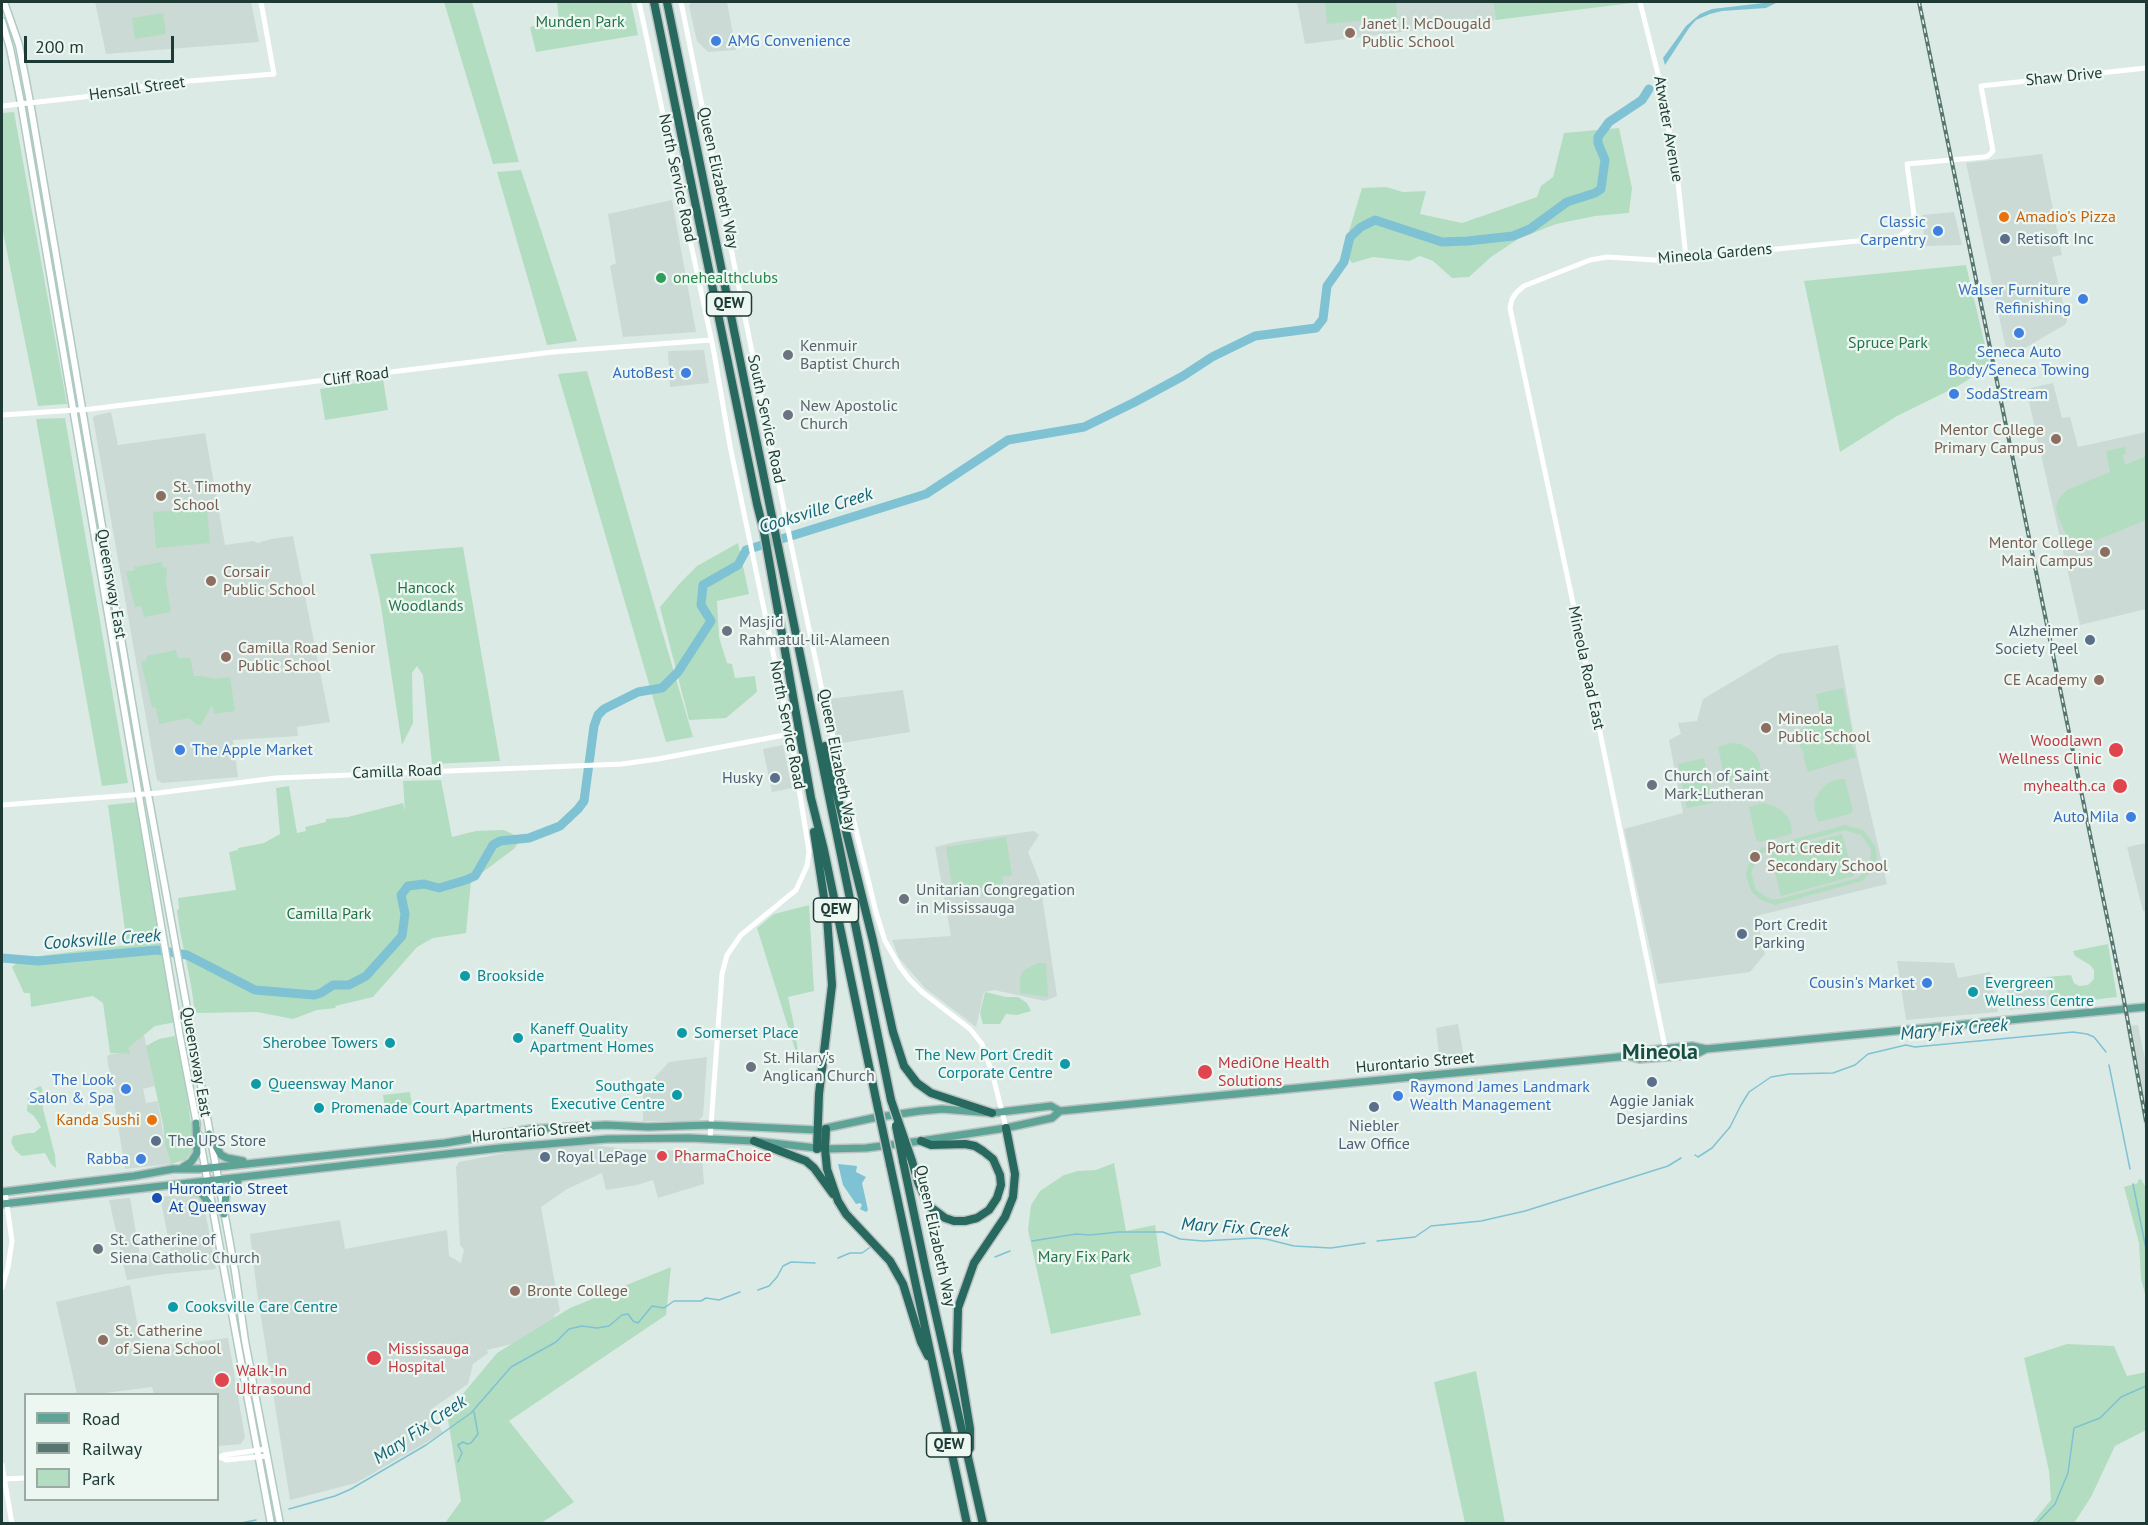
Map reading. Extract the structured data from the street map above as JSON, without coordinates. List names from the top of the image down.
{
  "streets": {
    "highway": ["Queen Elizabeth Way", "QEW"],
    "main road": ["Queensway East", "Hurontario Street"],
    "street": [
      "Shaw Drive",
      "Hensall Street",
      "Atwater Avenue",
      "North Service Road",
      "Mineola Gardens",
      "Cliff Road",
      "South Service Road",
      "Mineola Road East",
      "Camilla Road"
    ]
  },
  "crossings": [
    ["Shaw Drive", "Mineola Gardens"],
    ["Hensall Street", "Queensway East"],
    ["Atwater Avenue", "Mineola Gardens"],
    ["North Service Road", "Cliff Road"],
    ["North Service Road", "Camilla Road"],
    ["North Service Road", "Hurontario Street"],
    ["Mineola Gardens", "Mineola Road East"],
    ["Cliff Road", "Queensway East"],
    ["South Service Road", "Hurontario Street"],
    ["Queensway East", "Camilla Road"],
    ["Queensway East", "Hurontario Street"],
    ["Mineola Road East", "Hurontario Street"]
  ],
  "districts": ["Mineola"],
  "water": ["Cooksville Creek", "Mary Fix Creek"],
  "parks": [
    "Munden Park",
    "Spruce Park",
    "Hancock Woodlands",
    "Camilla Park",
    "Mary Fix Park"
  ],
  "places": [
    "Janet I. McDougald Public School",
    "AMG Convenience",
    "Amadio's Pizza",
    "Classic Carpentry",
    "Retisoft Inc",
    "onehealthclubs",
    "Walser Furniture Refinishing",
    "Seneca Auto Body/Seneca Towing",
    "Kenmuir Baptist Church",
    "AutoBest",
    "SodaStream",
    "New Apostolic Church",
    "Mentor College Primary Campus",
    "St. Timothy School",
    "Mentor College Main Campus",
    "Corsair Public School",
    "Masjid Rahmatul-lil-Alameen",
    "Alzheimer Society Peel",
    "Camilla Road Senior Public School",
    "CE Academy",
    "Mineola Public School",
    "The Apple Market",
    "Woodlawn Wellness Clinic",
    "Husky",
    "Church of Saint Mark-Lutheran",
    "myhealth.ca",
    "Auto Mila",
    "Port Credit Secondary School",
    "Unitarian Congregation in Mississauga",
    "Port Credit Parking",
    "Brookside",
    "Cousin's Market",
    "Evergreen Wellness Centre",
    "Somerset Place",
    "Kaneff Quality Apartment Homes",
    "Sherobee Towers",
    "The New Port Credit Corporate Centre",
    "St. Hilary's Anglican Church",
    "MediOne Health Solutions",
    "Aggie Janiak Desjardins",
    "Queensway Manor",
    "The Look Salon & Spa",
    "Southgate Executive Centre",
    "Raymond James Landmark Wealth Management",
    "Niebler Law Office",
    "Promenade Court Apartments",
    "Kanda Sushi",
    "The UPS Store",
    "PharmaChoice",
    "Royal LePage",
    "Rabba",
    "Hurontario Street At Queensway",
    "St. Catherine of Siena Catholic Church",
    "Bronte College",
    "Cooksville Care Centre",
    "St. Catherine of Siena School",
    "Mississauga Hospital",
    "Walk-In Ultrasound"
  ],
  "legend": ["Road", "Railway", "Park"],
  "scale_bar": "200 m"
}
